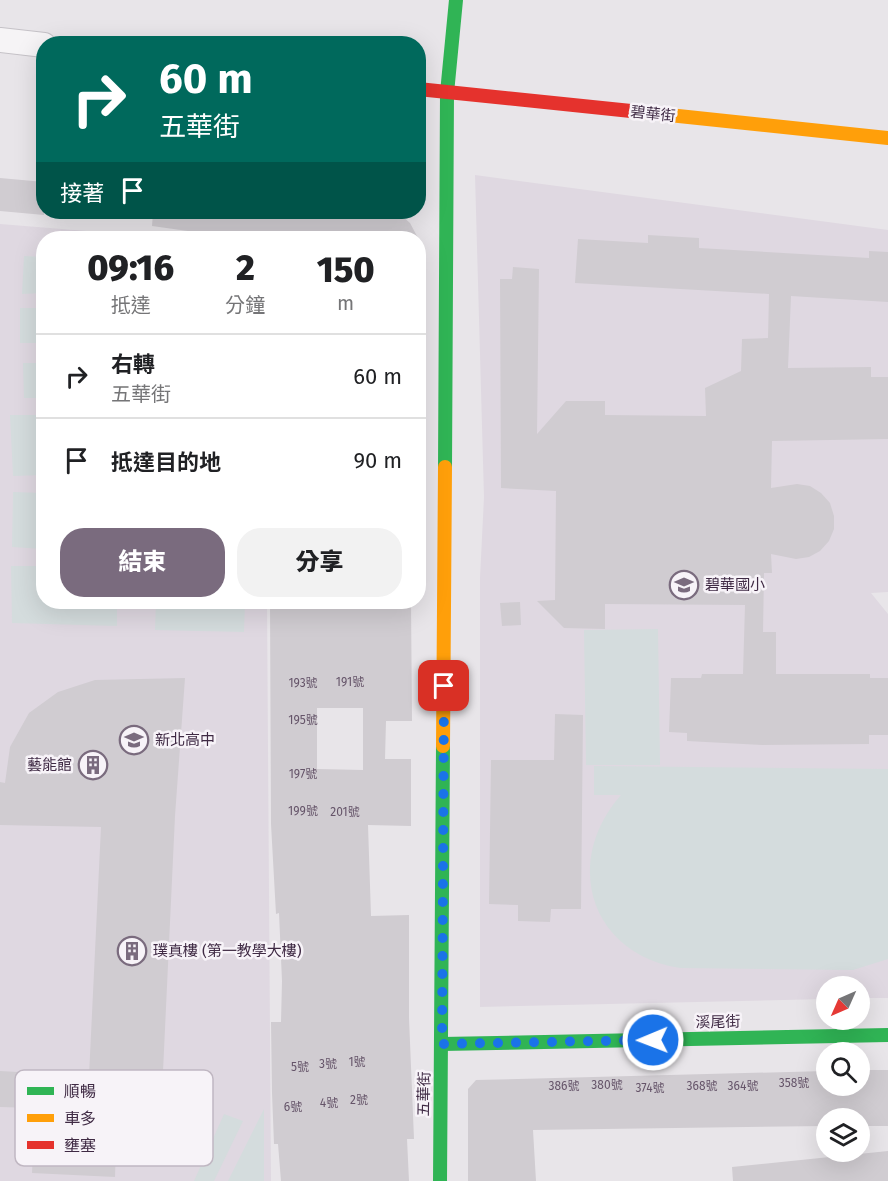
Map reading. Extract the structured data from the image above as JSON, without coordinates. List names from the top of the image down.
{
  "streets": {
    "street": ["碧華街", "溪尾街", "五華街"]
  },
  "crossings": [
    ["碧華街", "五華街"],
    ["溪尾街", "五華街"]
  ],
  "places": {
    "school or university": ["碧華國小", "新北高中"],
    "building": ["藝能館", "璞真樓 (第一教學大樓)"]
  },
  "house_numbers": [
    "191號",
    "193號",
    "195號",
    "197號",
    "199號",
    "201號",
    "1號",
    "3號",
    "5號",
    "358號",
    "380號",
    "386號",
    "368號",
    "364號",
    "374號",
    "2號",
    "4號",
    "6號"
  ],
  "legend": ["順暢", "車多", "壅塞"],
  "north": "bottom left",
  "page": {
    "turn": ["60 m", "五華街"],
    "then": "接著",
    "eta": [
      "09:16",
      "抵達",
      "2",
      "分鐘",
      "150",
      "m"
    ],
    "list": [
      {
        "name": "右轉",
        "note": "五華街",
        "value": "60 m"
      },
      {
        "name": "抵達目的地",
        "value": "90 m"
      }
    ],
    "buttons": ["結束", "分享"]
  }
}
